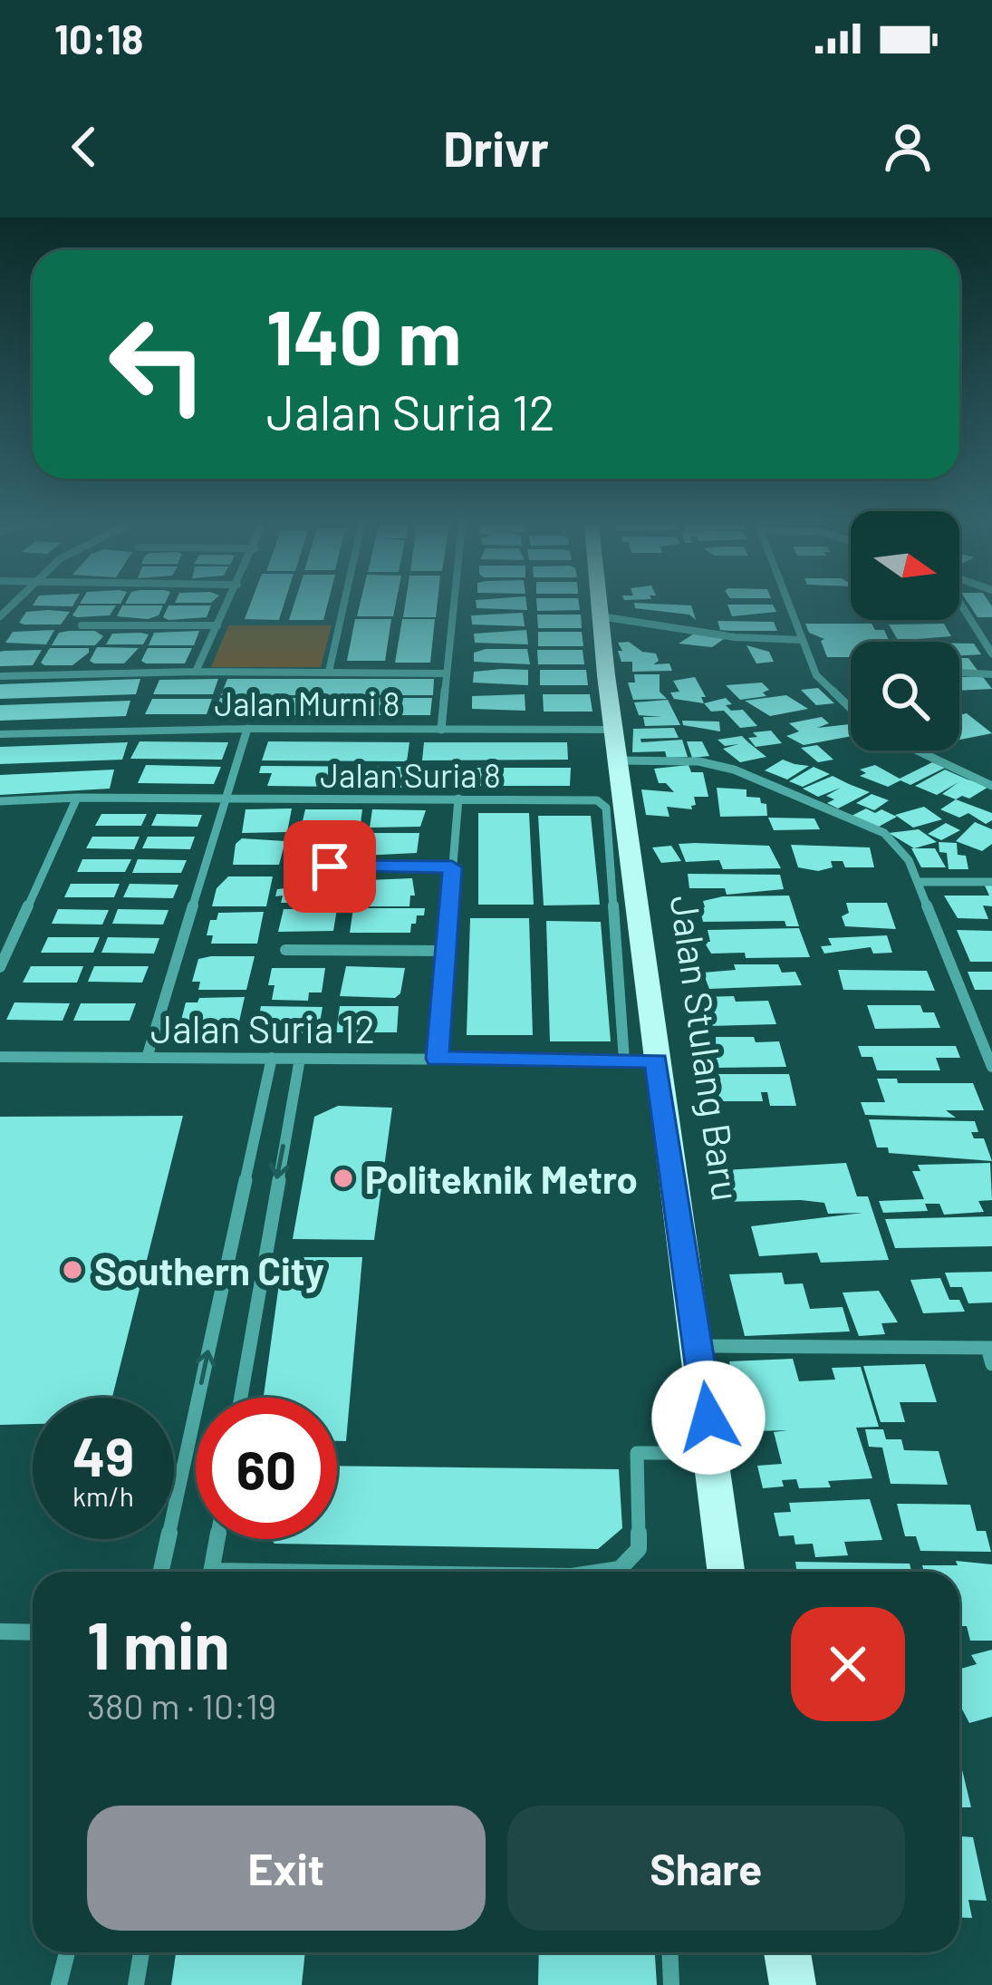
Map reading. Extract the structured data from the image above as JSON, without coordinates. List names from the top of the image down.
{
  "streets": {
    "main road": ["Jalan Stulang Baru"],
    "street": ["Jalan Murni 8", "Jalan Suria 8", "Jalan Suria 12"]
  },
  "crossings": [
    ["Jalan Murni 8", "Jalan Stulang Baru"],
    ["Jalan Suria 8", "Jalan Suria 12"],
    ["Jalan Suria 8", "Jalan Stulang Baru"],
    ["Jalan Suria 12", "Jalan Stulang Baru"]
  ],
  "places": ["Politeknik Metro", "Southern City"],
  "north": "right",
  "page": {
    "status": "10:18",
    "header": "Drivr",
    "turn": ["140 m", "Jalan Suria 12"],
    "speed": "49 km/h",
    "limit": "60",
    "heading": ["1 min", "380 m · 10:19"],
    "buttons": ["Exit", "Share"]
  }
}
